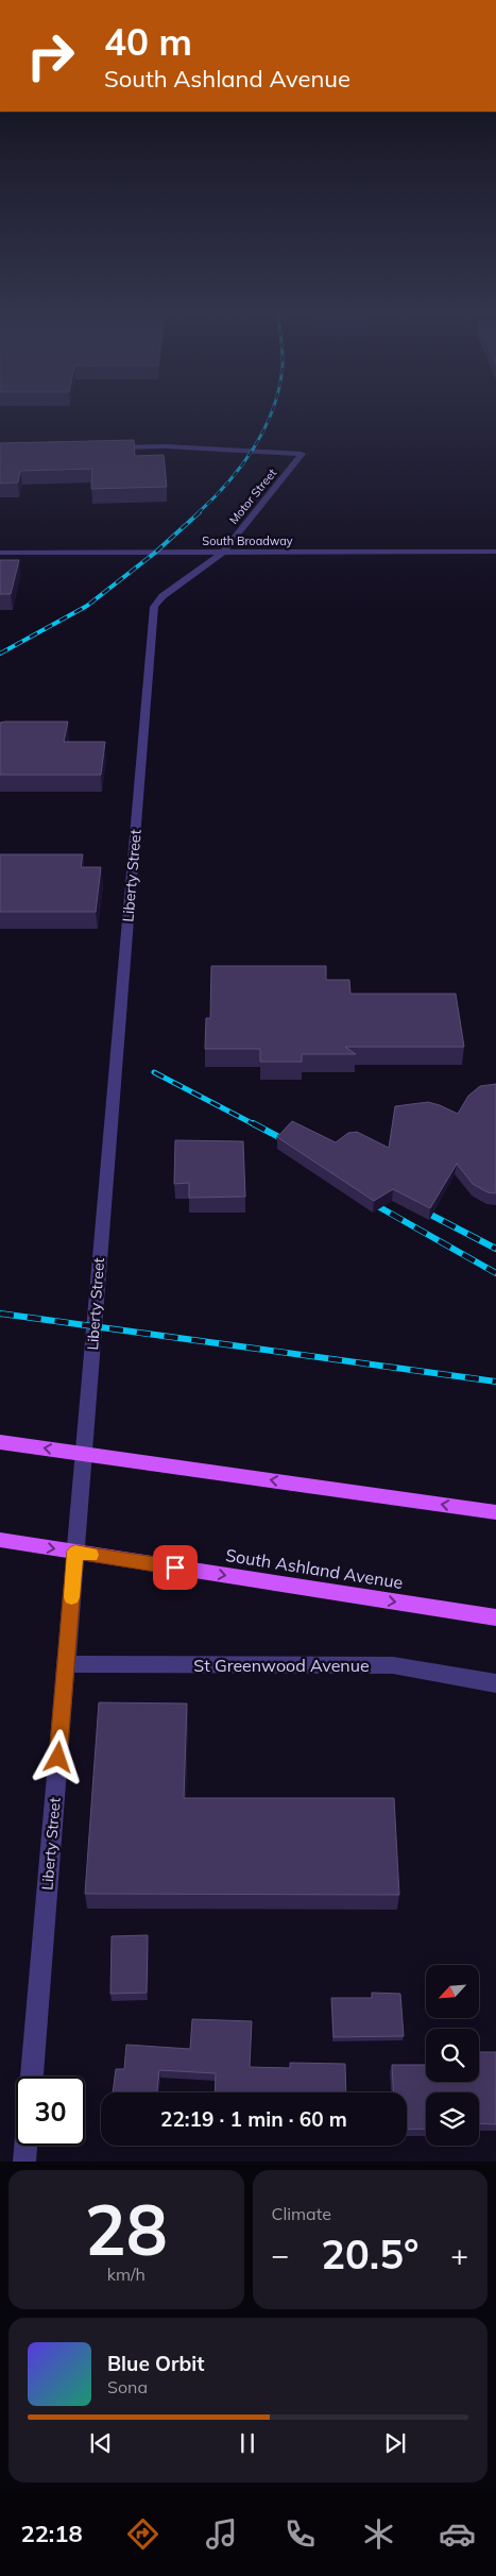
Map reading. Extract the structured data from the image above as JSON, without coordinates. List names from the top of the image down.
{
  "streets": {
    "main road": ["South Ashland Avenue"],
    "street": [
      "Motor Street",
      "South Broadway",
      "Liberty Street",
      "St Greenwood Avenue"
    ]
  },
  "crossings": [
    ["Motor Street", "South Broadway"],
    ["Motor Street", "Liberty Street"],
    ["South Broadway", "Liberty Street"],
    ["Liberty Street", "South Ashland Avenue"],
    ["Liberty Street", "St Greenwood Avenue"]
  ],
  "north": "bottom left",
  "page": {
    "turn": ["40 m", "South Ashland Avenue"],
    "limit": "30",
    "trip": "22:19 · 1 min · 60 m",
    "tile": [
      ["28", "km/h"],
      "Climate"
    ],
    "heat": ["−", "20.5°", "+"],
    "song": ["Blue Orbit", "Sona"],
    "tabs": "22:18"
  }
}
